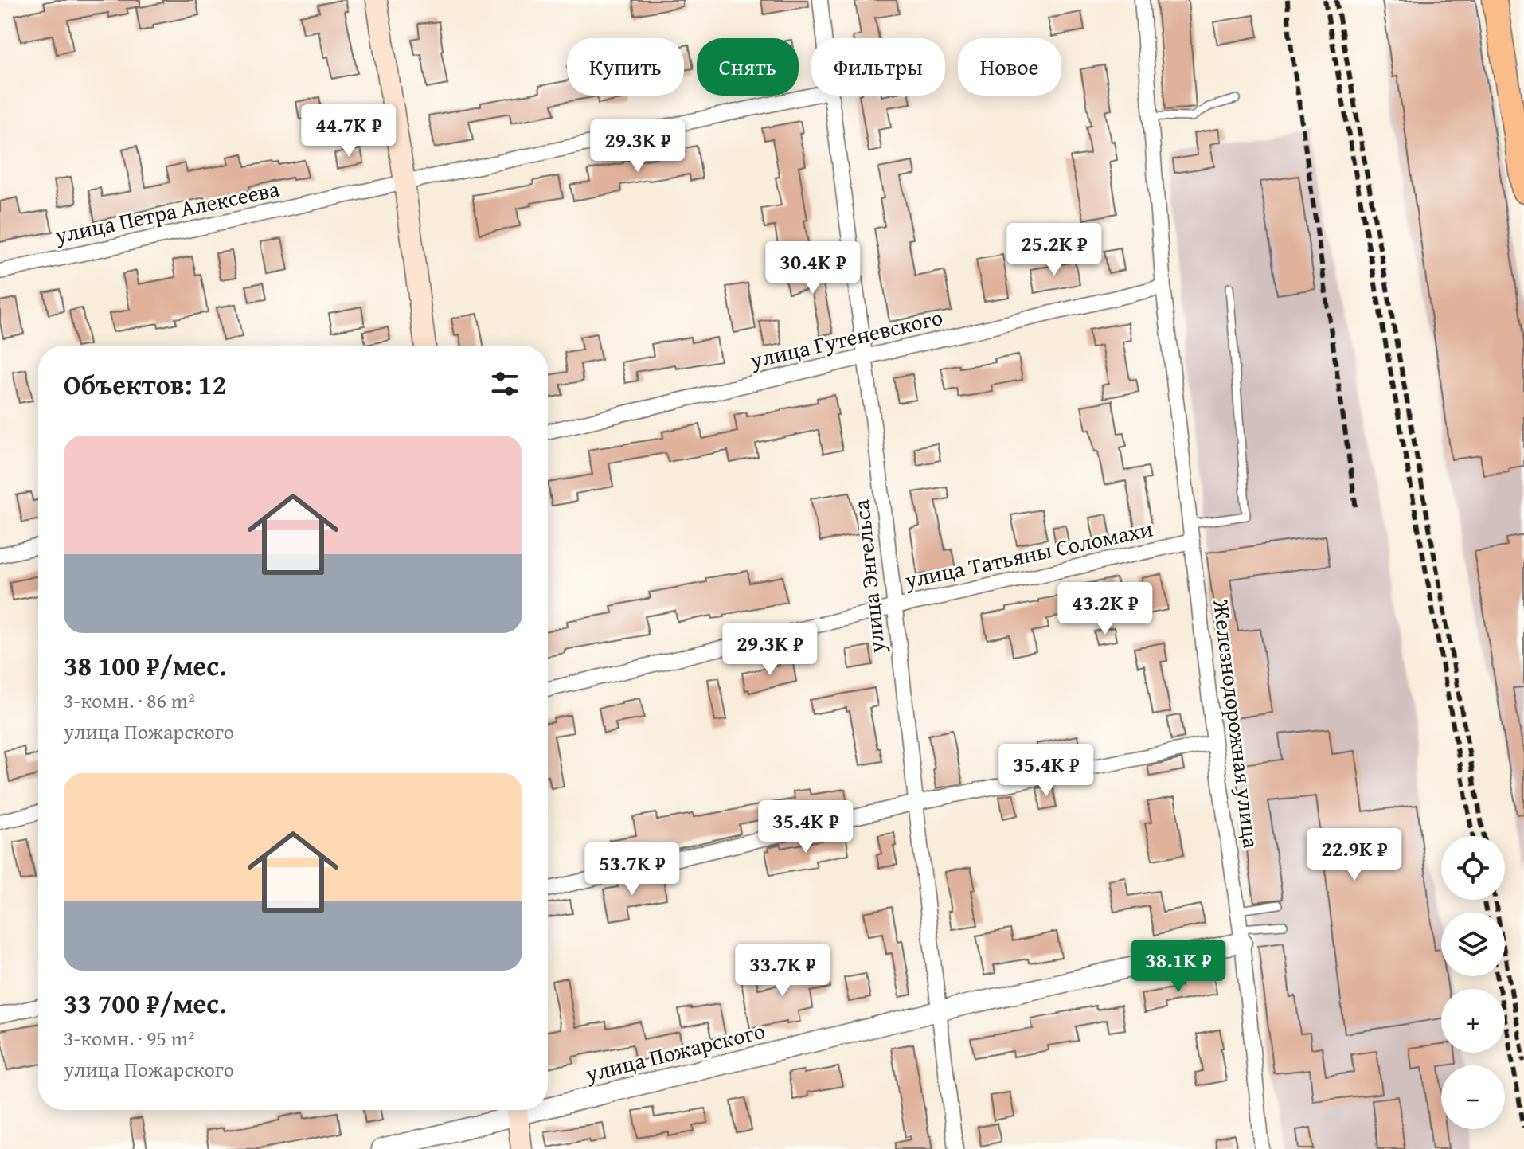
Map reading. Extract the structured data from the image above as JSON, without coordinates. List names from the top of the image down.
{
  "streets": {
    "street": [
      "улица Петра Алексеева",
      "улица Гутеневского",
      "улица Татьяны Соломахи",
      "улица Энгельса",
      "Железнодорожная улица",
      "улица Пожарского"
    ]
  },
  "crossings": [
    ["улица Гутеневского", "улица Энгельса"],
    ["улица Гутеневского", "Железнодорожная улица"],
    ["улица Татьяны Соломахи", "улица Энгельса"],
    ["улица Татьяны Соломахи", "Железнодорожная улица"],
    ["улица Энгельса", "улица Пожарского"],
    ["Железнодорожная улица", "улица Пожарского"]
  ],
  "page": {
    "chip": [
      "Купить",
      "Снять",
      "Фильтры",
      "Новое"
    ],
    "price": [
      "44.7K ₽",
      "29.3K ₽",
      "25.2K ₽",
      "30.4K ₽",
      "43.2K ₽",
      "29.3K ₽",
      "35.4K ₽",
      "35.4K ₽",
      "22.9K ₽",
      "53.7K ₽",
      "38.1K ₽",
      "33.7K ₽"
    ],
    "heading": "Объектов: 12",
    "list": [
      {
        "name": "38 100 ₽/мес.",
        "note": "3-комн. · 86 m² · улица Пожарского"
      },
      {
        "name": "33 700 ₽/мес.",
        "note": "3-комн. · 95 m² · улица Пожарского"
      }
    ],
    "map_buttons": ["+", "−"]
  }
}
